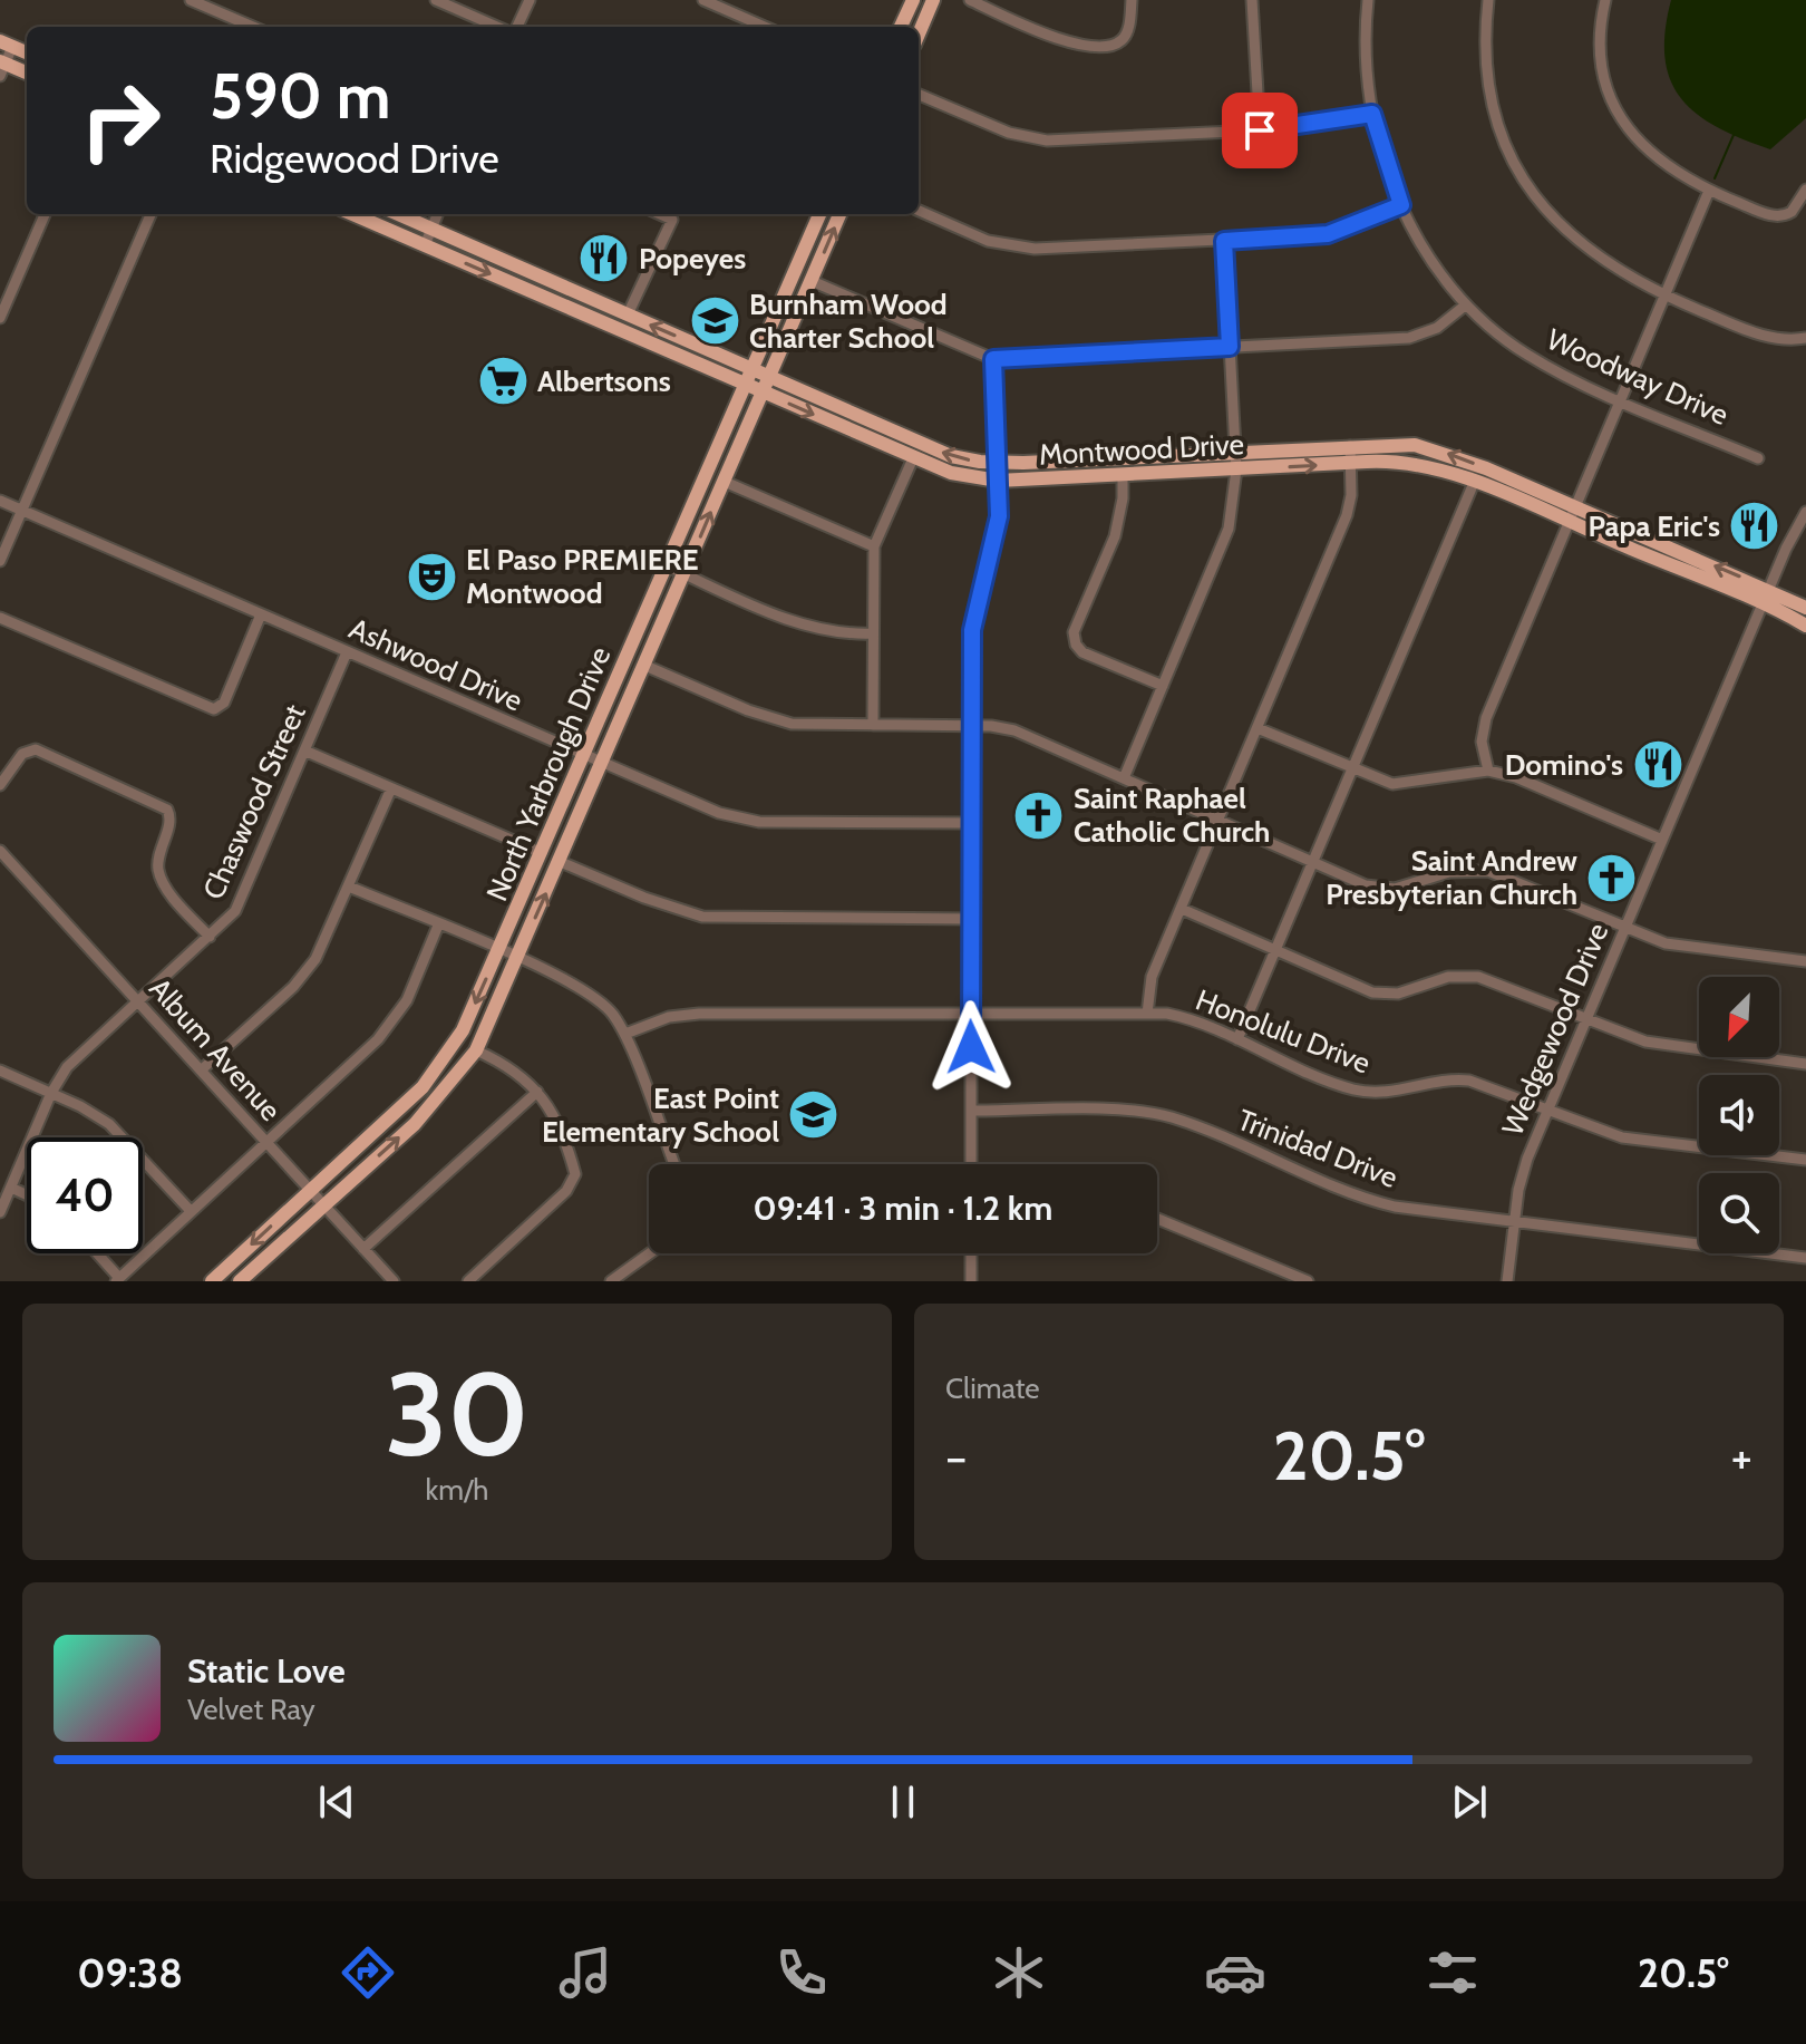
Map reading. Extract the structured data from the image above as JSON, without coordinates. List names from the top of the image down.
{
  "streets": {
    "main road": ["Montwood Drive", "North Yarbrough Drive"],
    "street": [
      "Woodway Drive",
      "Ashwood Drive",
      "Chaswood Street",
      "Wedgewood Drive",
      "Honolulu Drive",
      "Album Avenue",
      "Trinidad Drive"
    ]
  },
  "crossings": [
    ["Montwood Drive", "North Yarbrough Drive"],
    ["Montwood Drive", "Wedgewood Drive"],
    ["Ashwood Drive", "North Yarbrough Drive"],
    ["Ashwood Drive", "Chaswood Street"],
    ["North Yarbrough Drive", "Album Avenue"],
    ["Chaswood Street", "Album Avenue"],
    ["Wedgewood Drive", "Honolulu Drive"],
    ["Wedgewood Drive", "Trinidad Drive"]
  ],
  "places": {
    "restaurant": ["Popeyes", "Papa Eric's", "Domino's"],
    "school or university": ["Burnham Wood Charter School", "East Point Elementary School"],
    "supermarket": ["Albertsons"],
    "theatre": ["El Paso PREMIERE Montwood"],
    "church": ["Saint Raphael Catholic Church", "Saint Andrew Presbyterian Church"]
  },
  "north": "bottom left",
  "page": {
    "turn": ["590 m", "Ridgewood Drive"],
    "limit": "40",
    "trip": "09:41 · 3 min · 1.2 km",
    "tile": [
      ["30", "km/h"],
      "Climate"
    ],
    "heat": ["−", "20.5°", "+"],
    "song": ["Static Love", "Velvet Ray"],
    "tabs": ["09:38", "20.5°"]
  }
}
